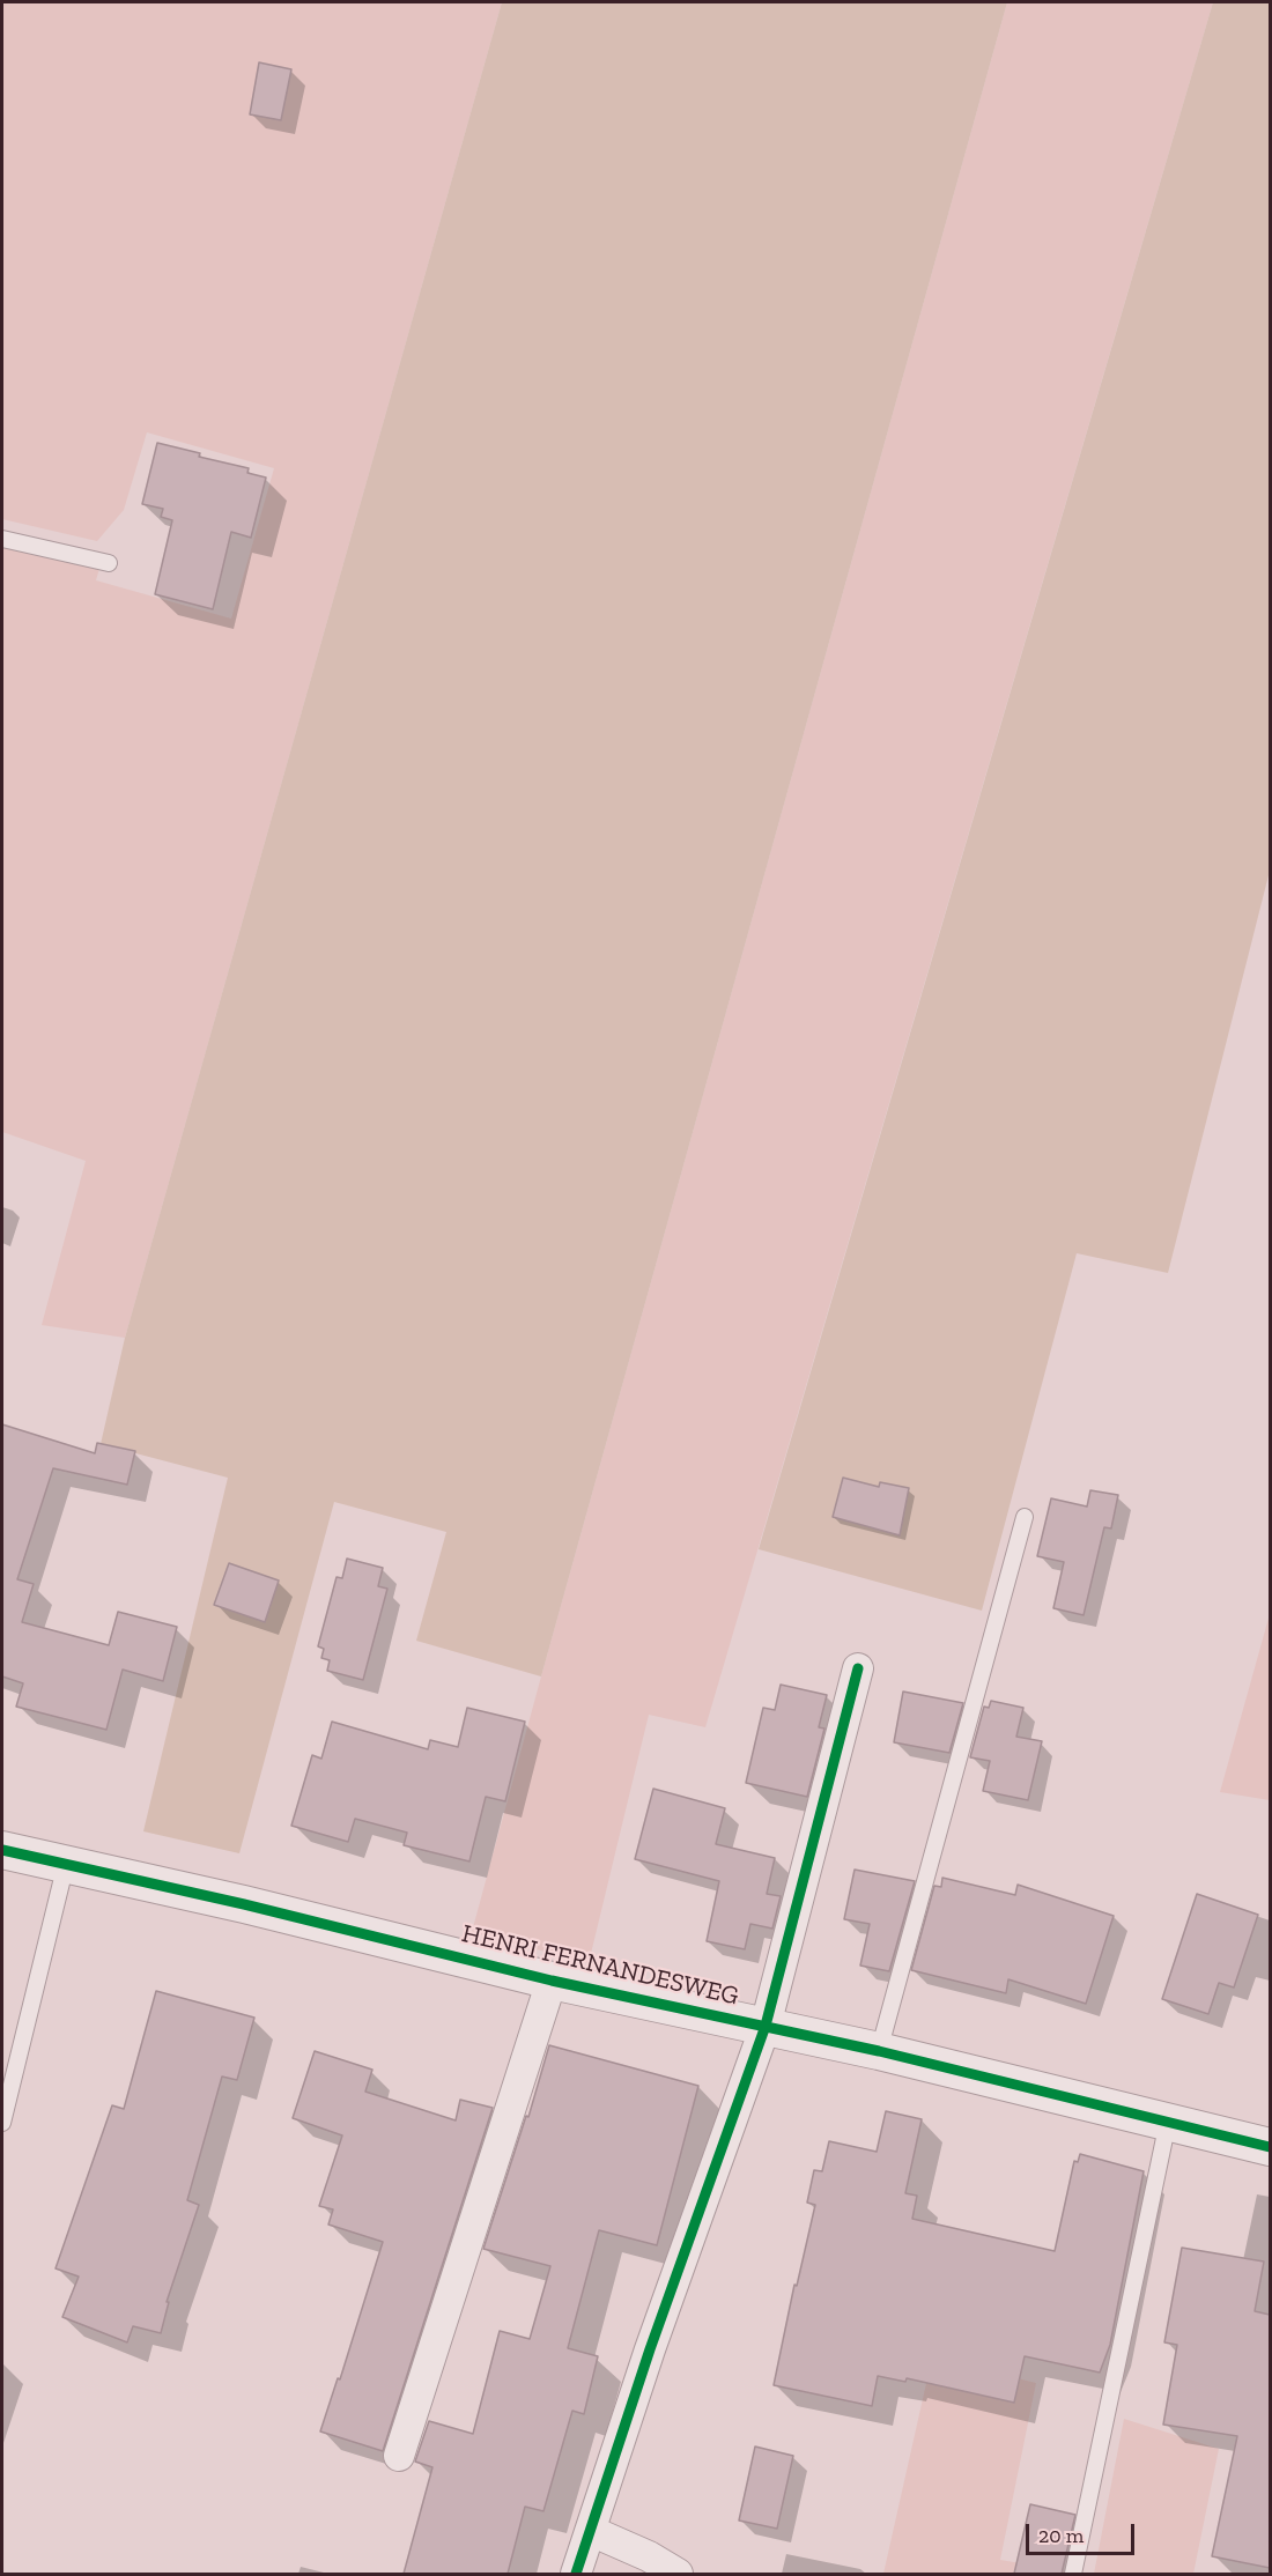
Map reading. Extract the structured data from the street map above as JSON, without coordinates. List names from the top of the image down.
{
  "streets": {
    "street": ["HENRI FERNANDESWEG"]
  },
  "scale_bar": "20 m"
}
